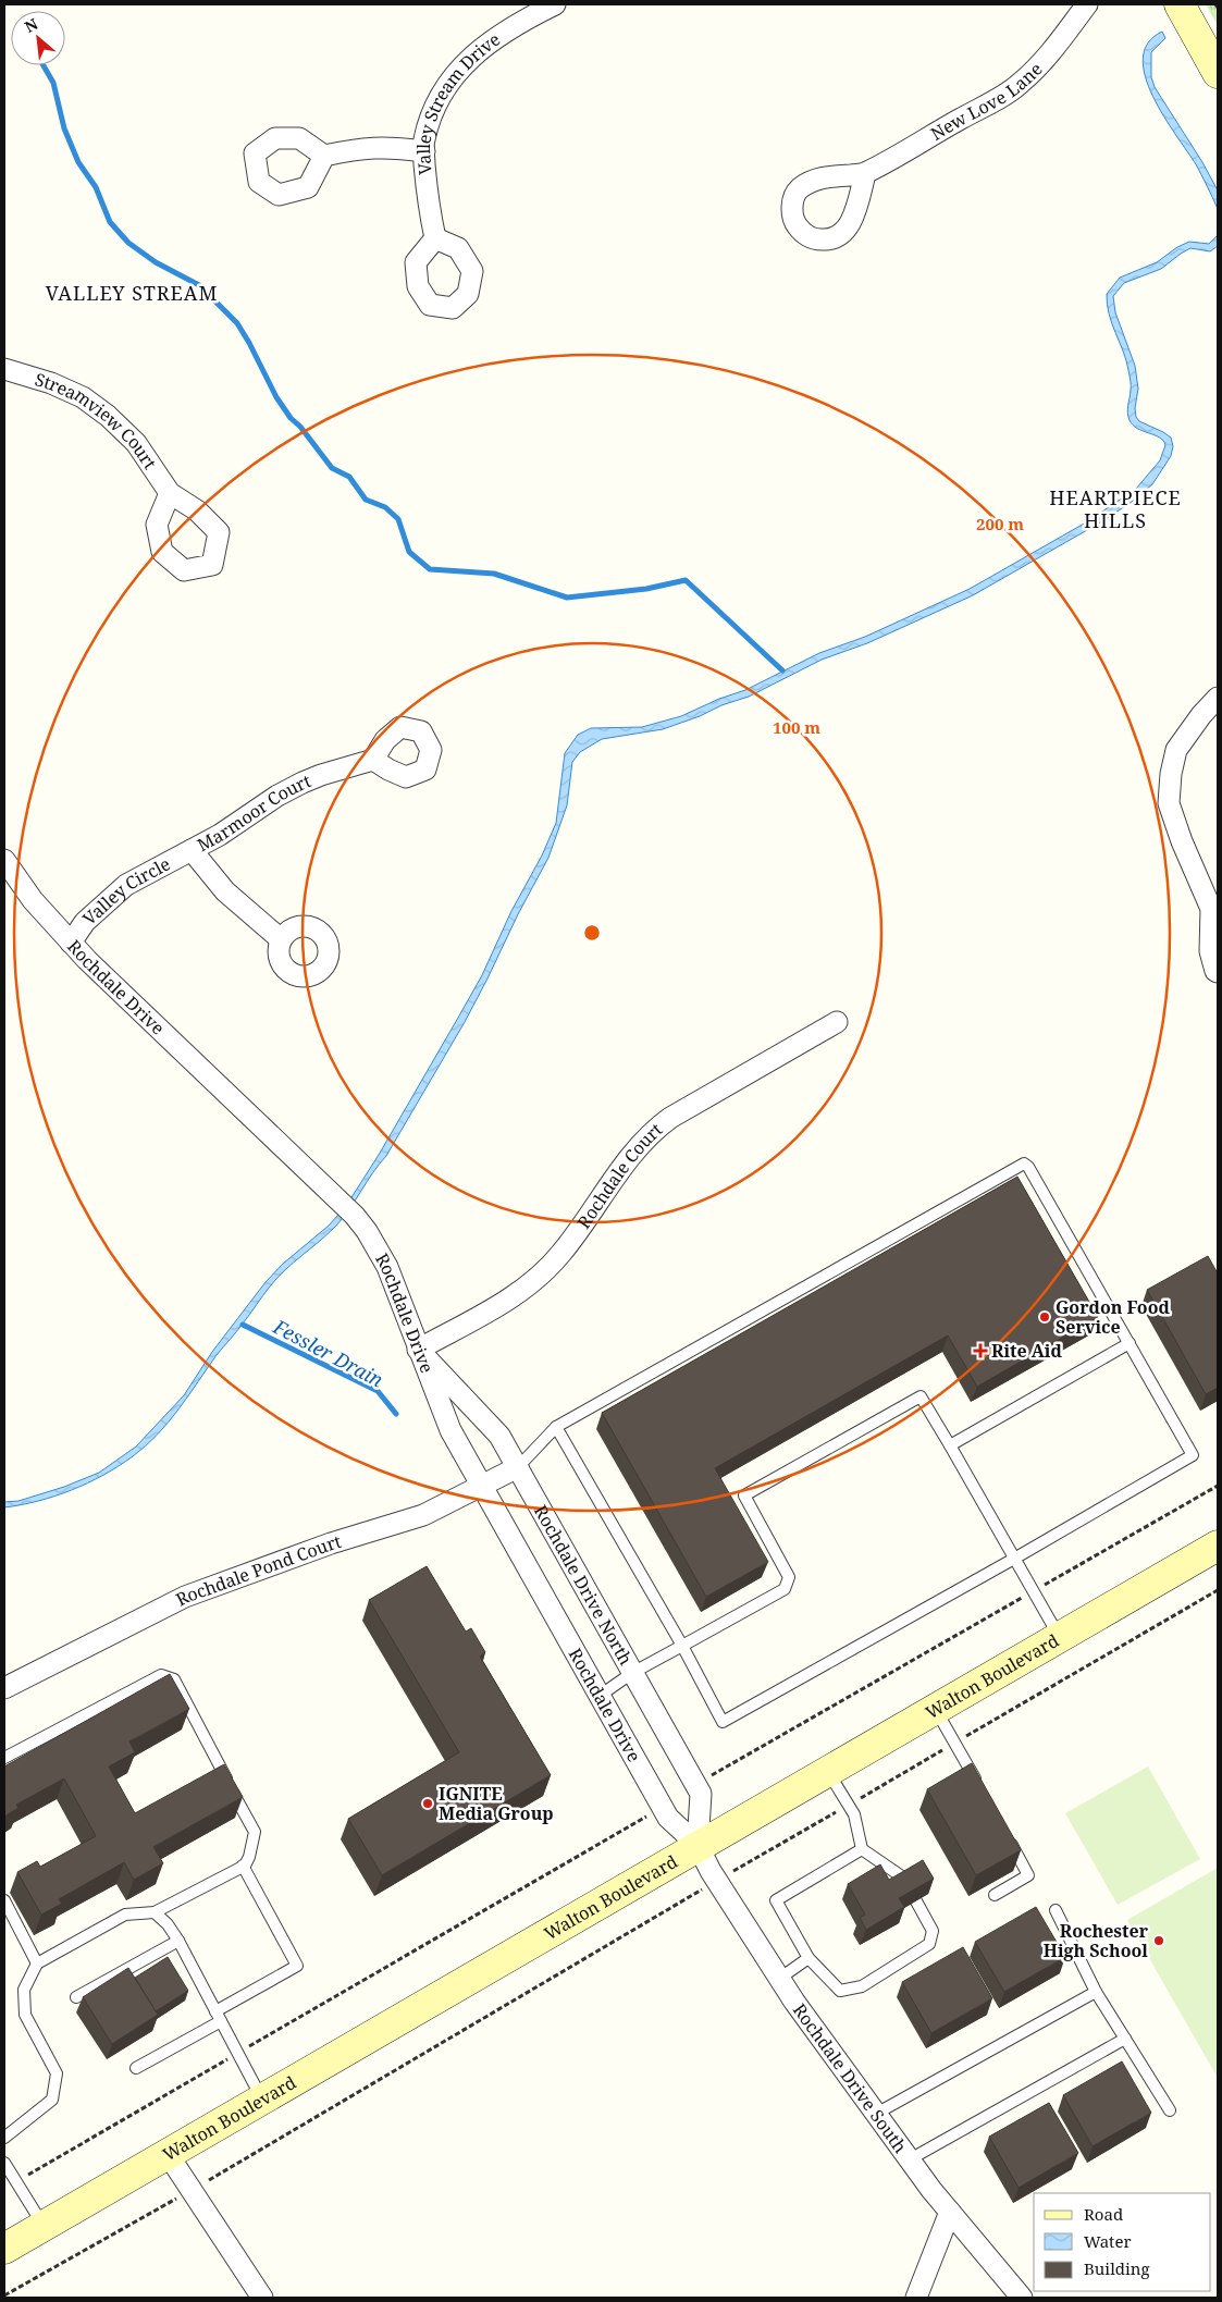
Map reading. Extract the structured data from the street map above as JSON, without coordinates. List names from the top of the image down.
{
  "streets": {
    "main road": ["Walton Boulevard"],
    "street": [
      "New Love Lane",
      "Valley Stream Drive",
      "Streamview Court",
      "Marmoor Court",
      "Valley Circle",
      "Rochdale Drive",
      "Rochdale Court",
      "Rochdale Pond Court",
      "Rochdale Drive North",
      "Rochdale Drive South"
    ]
  },
  "crossings": [
    ["Marmoor Court", "Valley Circle"],
    ["Valley Circle", "Rochdale Drive"],
    ["Rochdale Drive", "Rochdale Court"],
    ["Rochdale Drive", "Rochdale Pond Court"],
    ["Rochdale Drive", "Rochdale Drive North"],
    ["Rochdale Drive", "Walton Boulevard"],
    ["Rochdale Drive", "Rochdale Drive South"],
    ["Rochdale Court", "Rochdale Drive North"],
    ["Rochdale Pond Court", "Rochdale Drive North"],
    ["Rochdale Drive North", "Walton Boulevard"],
    ["Rochdale Drive North", "Rochdale Drive South"],
    ["Walton Boulevard", "Rochdale Drive South"]
  ],
  "districts": ["VALLEY STREAM", "HEARTPIECE HILLS"],
  "water": ["Fessler Drain"],
  "places": {
    "other": ["Gordon Food Service", "IGNITE Media Group", "Rochester High School"],
    "health": ["Rite Aid"]
  },
  "legend": ["Road", "Water", "Building"],
  "north": "top left",
  "rings": ["200 m", "100 m"]
}
